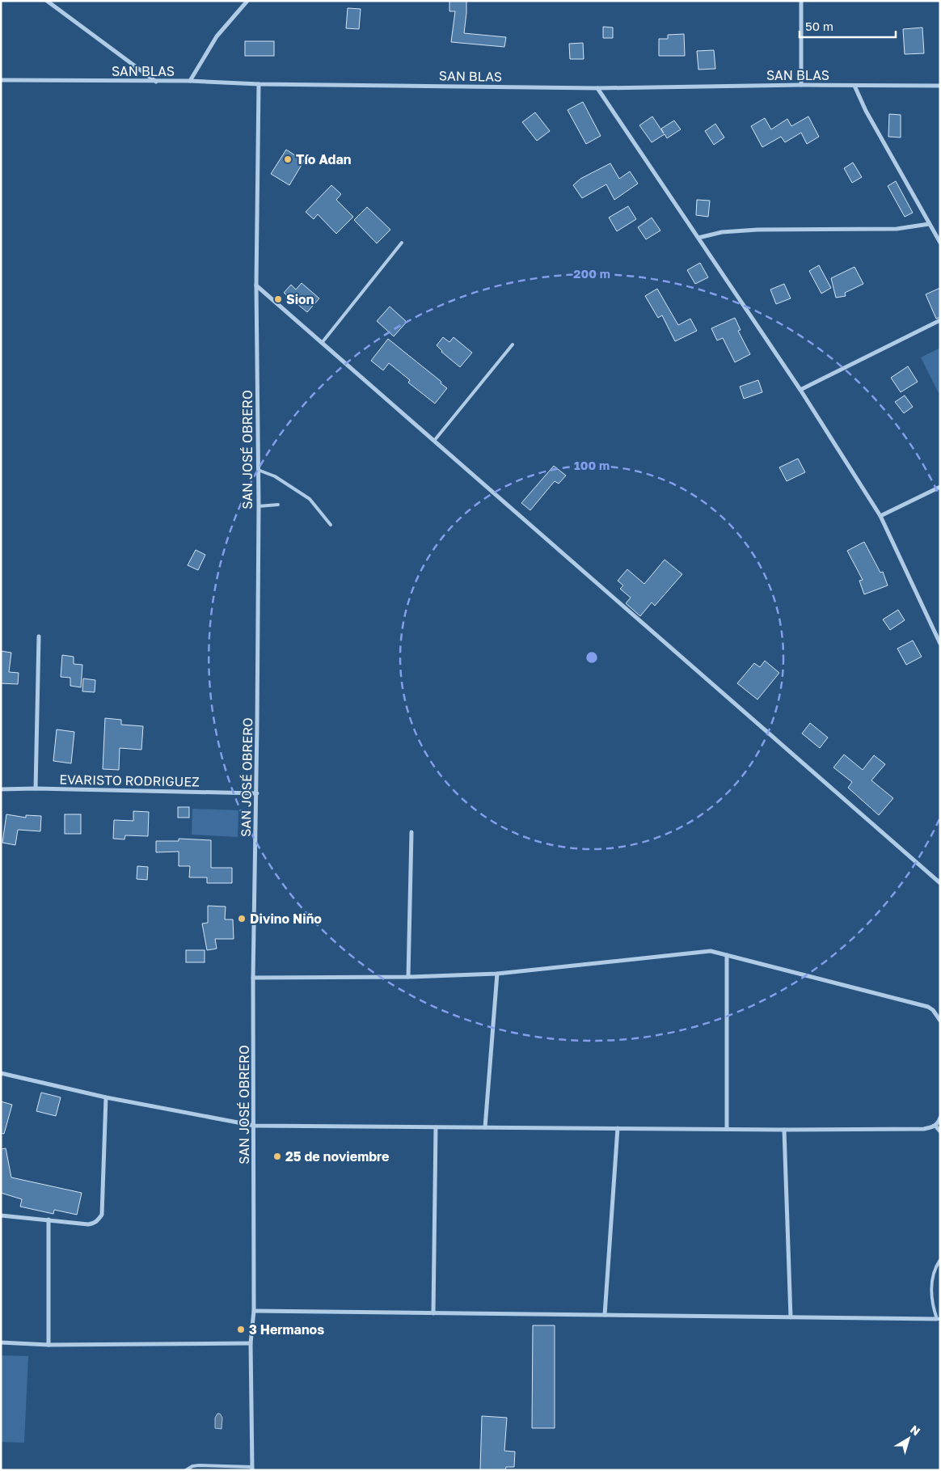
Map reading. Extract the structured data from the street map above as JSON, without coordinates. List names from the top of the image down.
{
  "streets": {
    "street": ["SAN BLAS", "SAN JOSÉ OBRERO", "EVARISTO RODRIGUEZ"]
  },
  "crossings": [
    ["SAN BLAS", "SAN JOSÉ OBRERO"],
    ["SAN JOSÉ OBRERO", "EVARISTO RODRIGUEZ"]
  ],
  "places": [
    "Tío Adan",
    "Sion",
    "Divino Niño",
    "25 de noviembre",
    "3 Hermanos"
  ],
  "scale_bar": "50 m",
  "north": "top right",
  "rings": ["200 m", "100 m"]
}
